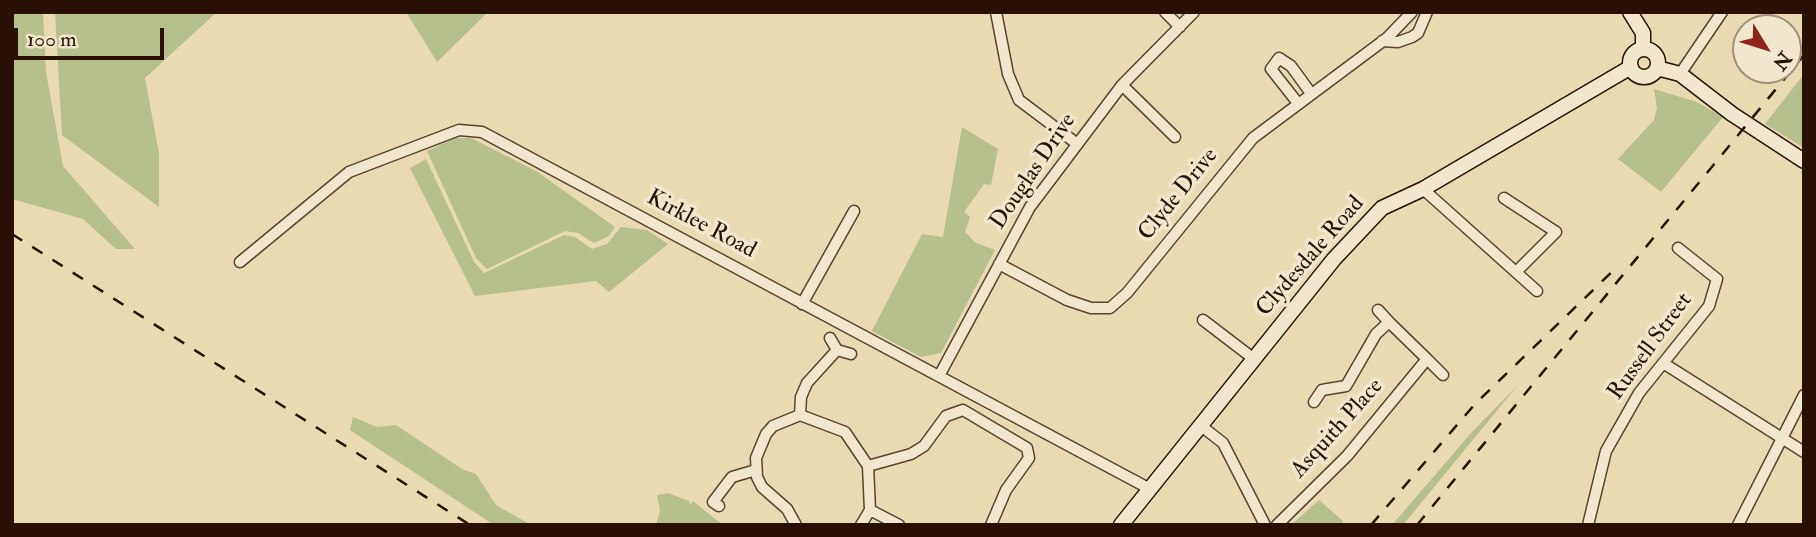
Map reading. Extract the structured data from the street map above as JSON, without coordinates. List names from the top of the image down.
{
  "streets": {
    "main road": ["Clydesdale Road"],
    "street": [
      "Douglas Drive",
      "Clyde Drive",
      "Kirklee Road",
      "Russell Street",
      "Asquith Place"
    ]
  },
  "crossings": [
    ["Douglas Drive", "Clyde Drive"],
    ["Douglas Drive", "Kirklee Road"],
    ["Kirklee Road", "Clydesdale Road"]
  ],
  "scale_bar": "100 m",
  "north": "bottom right"
}
